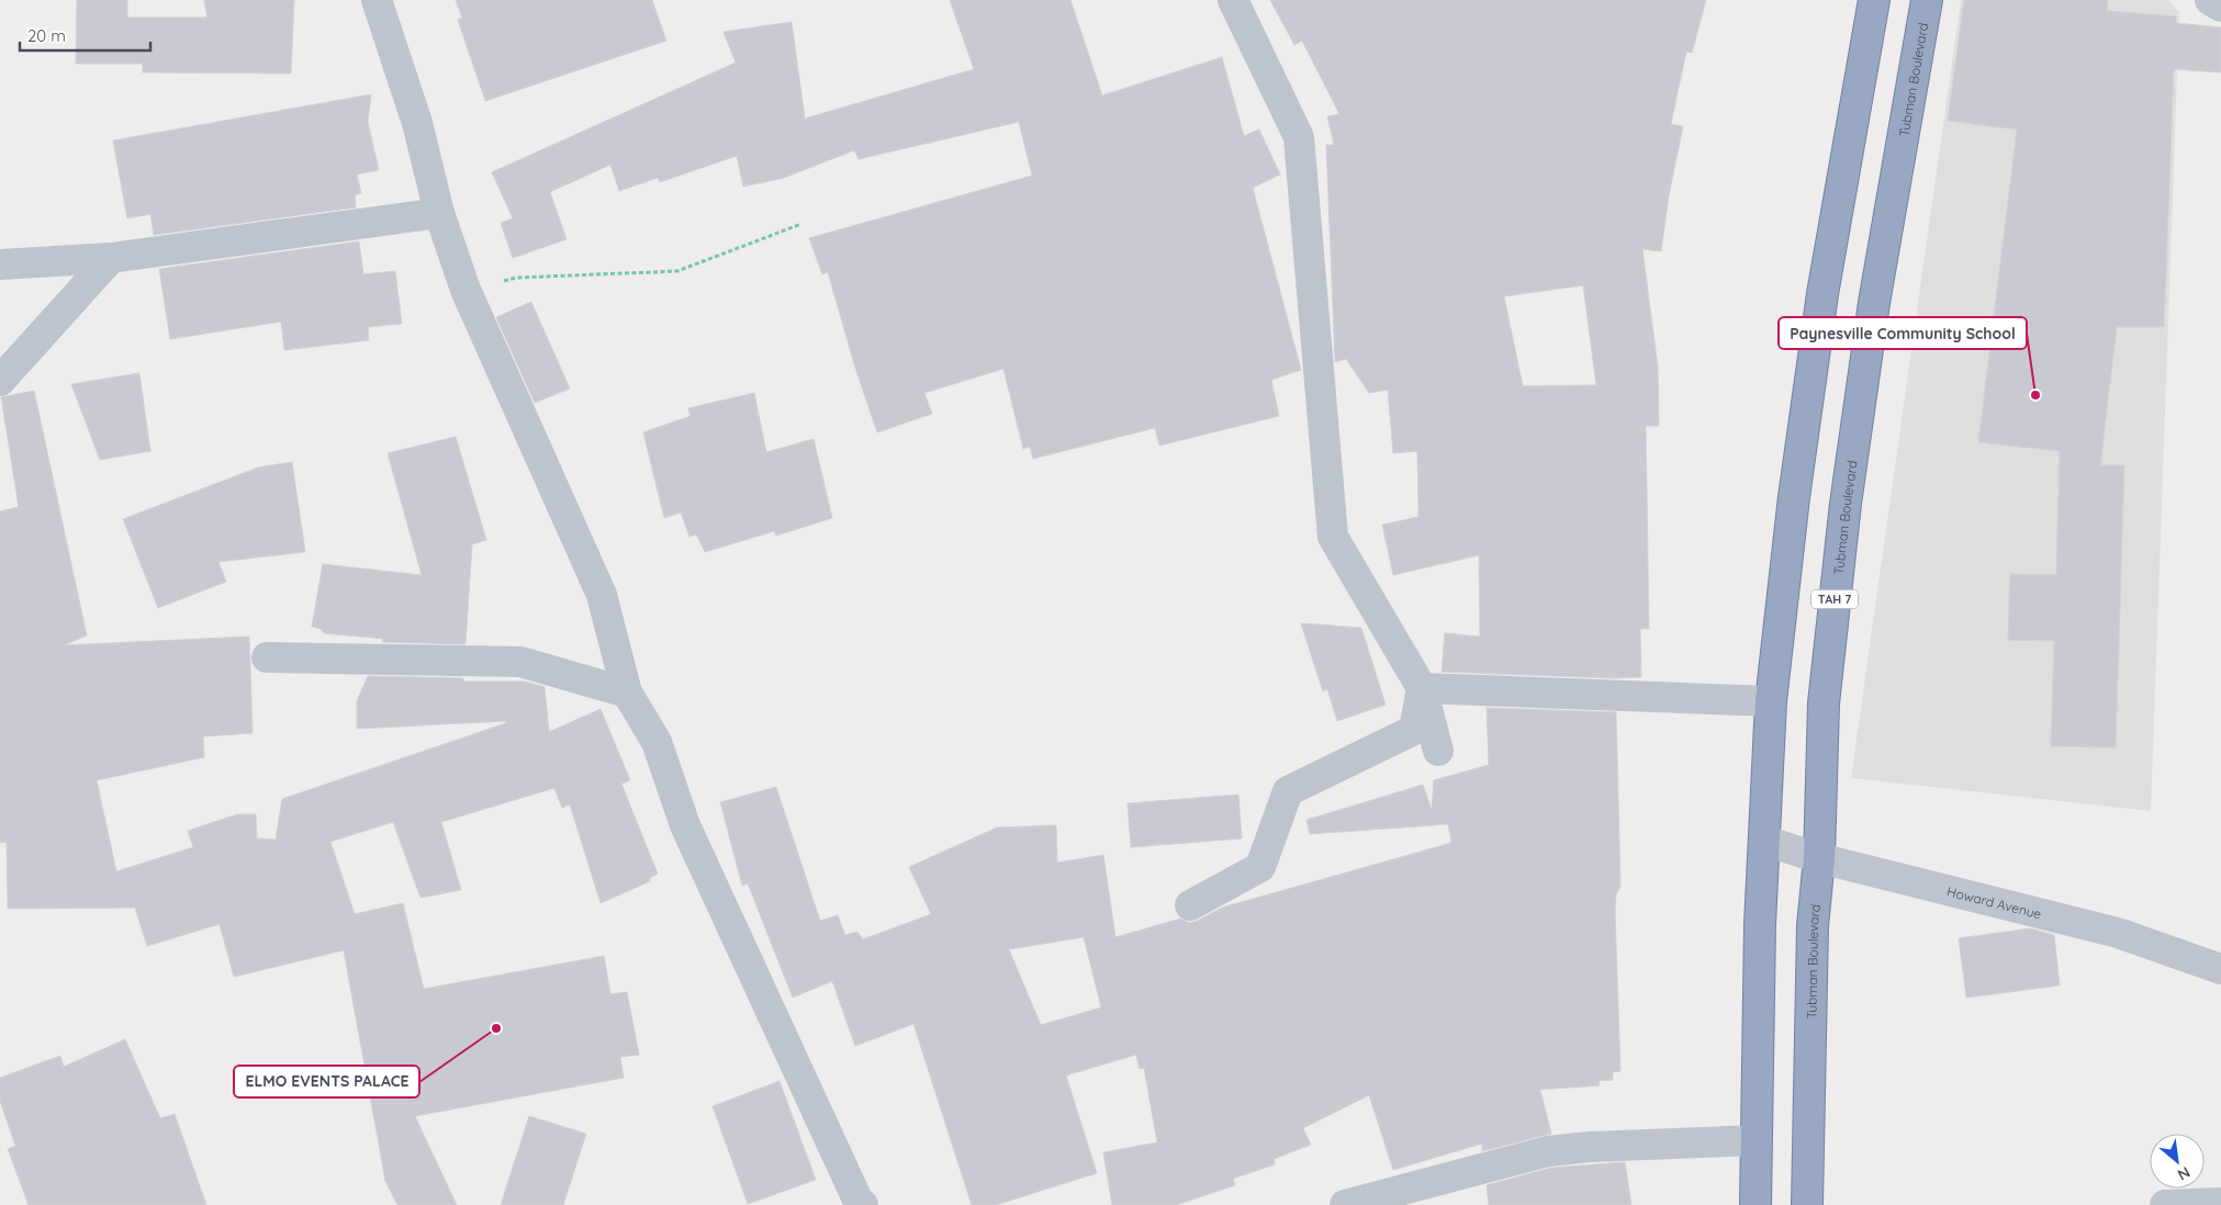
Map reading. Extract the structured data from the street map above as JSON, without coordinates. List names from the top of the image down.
{
  "streets": {
    "highway": ["Tubman Boulevard", "TAH 7"],
    "street": ["Howard Avenue"]
  },
  "crossings": [
    ["Tubman Boulevard", "Howard Avenue"]
  ],
  "places": ["Paynesville Community School", "ELMO EVENTS PALACE"],
  "scale_bar": "20 m",
  "north": "bottom right"
}
